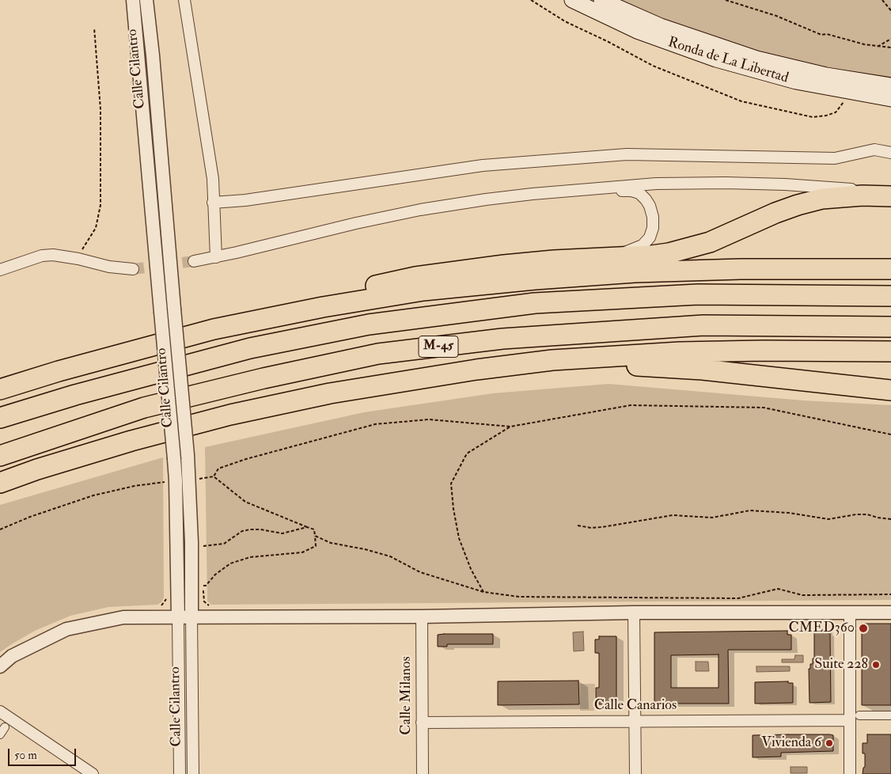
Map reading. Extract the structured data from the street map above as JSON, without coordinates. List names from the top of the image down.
{
  "streets": {
    "highway": ["M-45"],
    "main road": ["Ronda de La Libertad"],
    "street": ["Calle Cilantro", "Calle Milanos", "Calle Canarios"]
  },
  "crossings": [
    ["Calle Milanos", "Calle Canarios"]
  ],
  "places": ["CMED360", "Suite 228", "Vivienda 6"],
  "scale_bar": "50 m"
}
